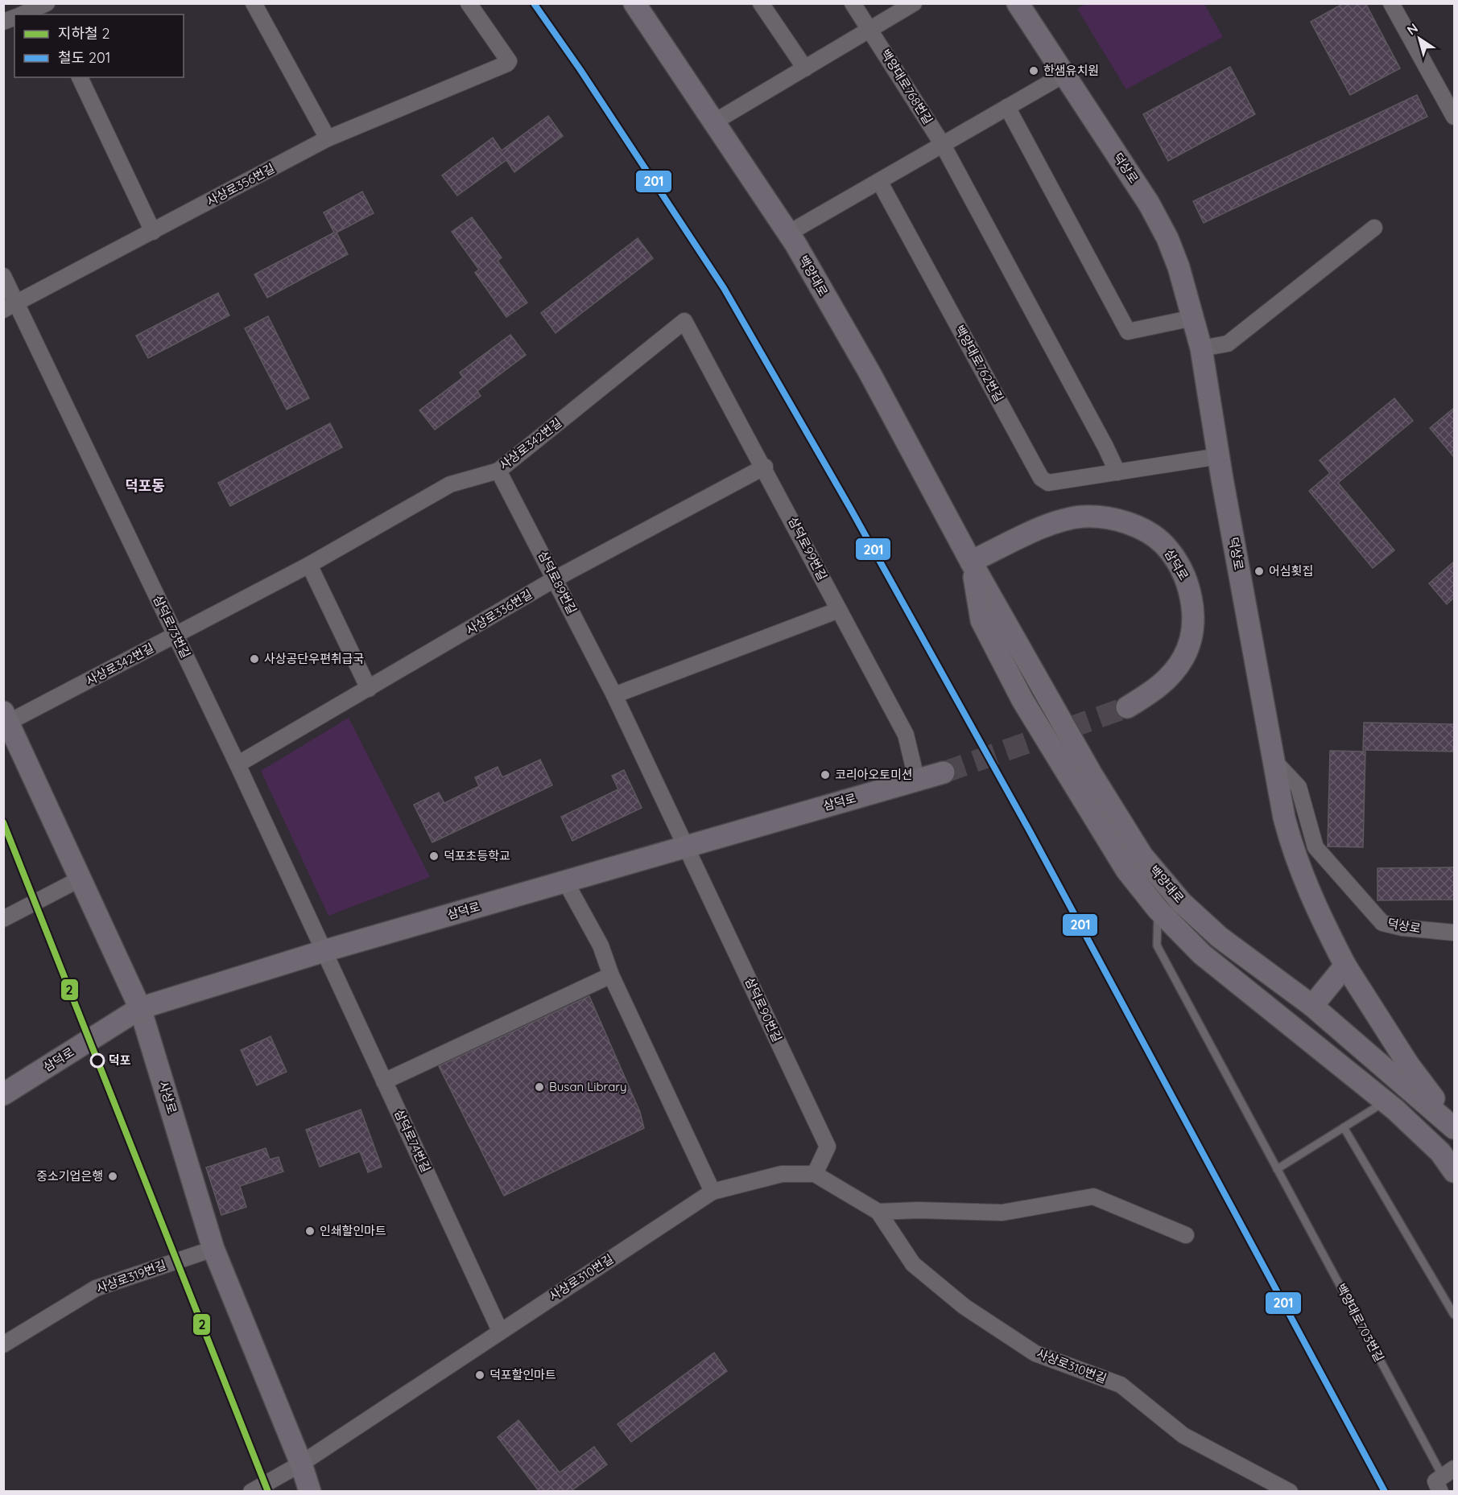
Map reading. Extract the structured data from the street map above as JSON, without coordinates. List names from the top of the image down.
{
  "streets": {
    "main road": [
      "덕상로",
      "백양대로",
      "삼덕로",
      "사상로"
    ],
    "street": [
      "백양대로768번길",
      "사상로356번길",
      "백양대로762번길",
      "사상로342번길",
      "삼덕로99번길",
      "삼덕로89번길",
      "사상로336번길",
      "삼덕로73번길",
      "삼덕로90번길",
      "삼덕로74번길",
      "사상로319번길",
      "사상로310번길"
    ],
    "lane": ["백양대로703번길"]
  },
  "crossings": [
    ["덕상로", "백양대로"],
    ["덕상로", "백양대로762번길"],
    ["사상로356번길", "삼덕로73번길"],
    ["백양대로", "삼덕로"],
    ["백양대로", "백양대로703번길"],
    ["사상로342번길", "삼덕로99번길"],
    ["사상로342번길", "삼덕로89번길"],
    ["사상로342번길", "삼덕로73번길"],
    ["사상로342번길", "사상로"],
    ["삼덕로99번길", "삼덕로"],
    ["삼덕로99번길", "사상로336번길"],
    ["삼덕로", "삼덕로89번길"],
    ["삼덕로", "삼덕로73번길"],
    ["삼덕로", "삼덕로90번길"],
    ["삼덕로", "사상로"],
    ["삼덕로", "삼덕로74번길"],
    ["삼덕로89번길", "사상로336번길"],
    ["삼덕로89번길", "삼덕로90번길"],
    ["사상로336번길", "삼덕로73번길"],
    ["삼덕로73번길", "삼덕로74번길"],
    ["삼덕로90번길", "사상로310번길"],
    ["사상로", "사상로319번길"],
    ["사상로", "사상로310번길"],
    ["삼덕로74번길", "사상로310번길"]
  ],
  "districts": ["덕포동"],
  "places": [
    "한샘유치원",
    "어심횟집",
    "사상공단우편취급국",
    "코리아오토미션",
    "덕포초등학교",
    "덕포",
    "Busan Library",
    "중소기업은행",
    "인쇄할인마트",
    "덕포할인마트"
  ],
  "lines": ["rail line 201", "metro line 2"],
  "legend": ["지하철 2", "철도 201"],
  "north": "top left"
}
